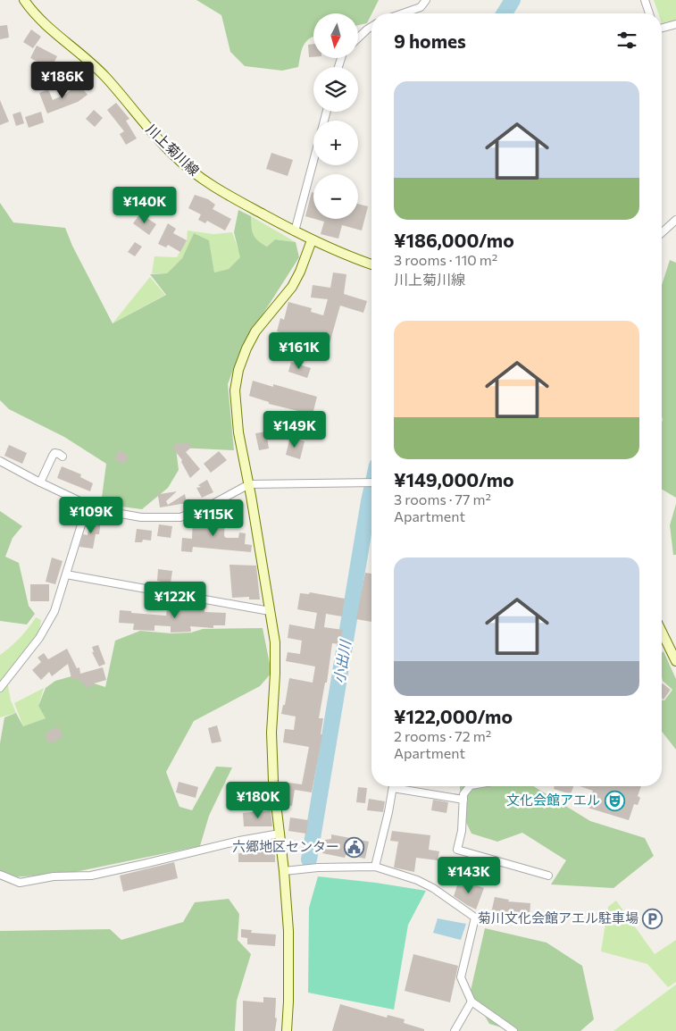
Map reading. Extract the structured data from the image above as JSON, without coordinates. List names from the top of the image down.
{
  "streets": {
    "street": ["川上菊川線"]
  },
  "water": ["小出川"],
  "places": {
    "theatre": ["文化会館アエル"],
    "public building": ["六郷地区センター"],
    "parking": ["菊川文化会館アエル駐車場"]
  },
  "north": "bottom",
  "page": {
    "map_buttons": ["+", "−"],
    "heading": "9 homes",
    "price": [
      "¥186K",
      "¥140K",
      "¥161K",
      "¥149K",
      "¥109K",
      "¥115K",
      "¥122K",
      "¥180K",
      "¥143K"
    ],
    "list": [
      {
        "name": "¥186,000/mo",
        "note": "3 rooms · 110 m² · 川上菊川線"
      },
      {
        "name": "¥149,000/mo",
        "note": "3 rooms · 77 m² · Apartment"
      },
      {
        "name": "¥122,000/mo",
        "note": "2 rooms · 72 m² · Apartment"
      }
    ]
  }
}
